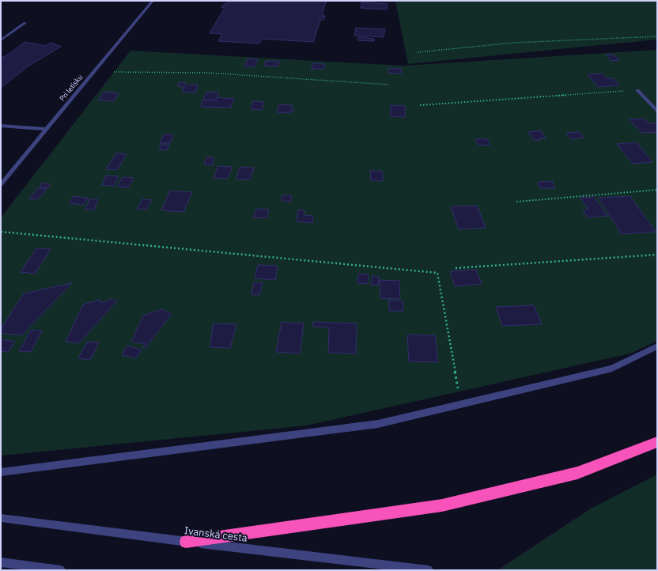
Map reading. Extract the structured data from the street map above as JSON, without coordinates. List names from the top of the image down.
{
  "streets": {
    "street": ["Pri letisku", "Ivanská cesta"]
  }
}
